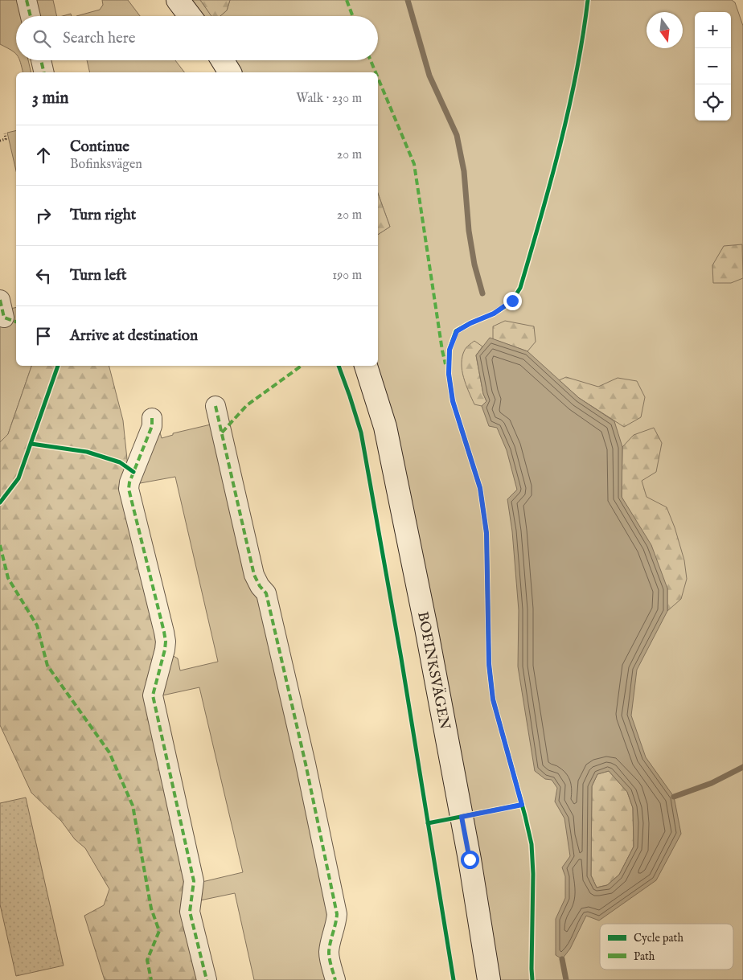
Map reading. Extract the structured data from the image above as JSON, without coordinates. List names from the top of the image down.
{
  "streets": {
    "street": ["BOFINKSVÄGEN"]
  },
  "legend": ["Cycle path", "Path"],
  "north": "bottom",
  "page": {
    "map_buttons": ["+", "−"],
    "search": "Search here",
    "heading": ["3 min", "Walk · 230 m"],
    "list": [
      ["Continue", "Bofinksvägen", "20 m"],
      ["Turn right", "20 m"],
      ["Turn left", "190 m"],
      "Arrive at destination"
    ]
  }
}
